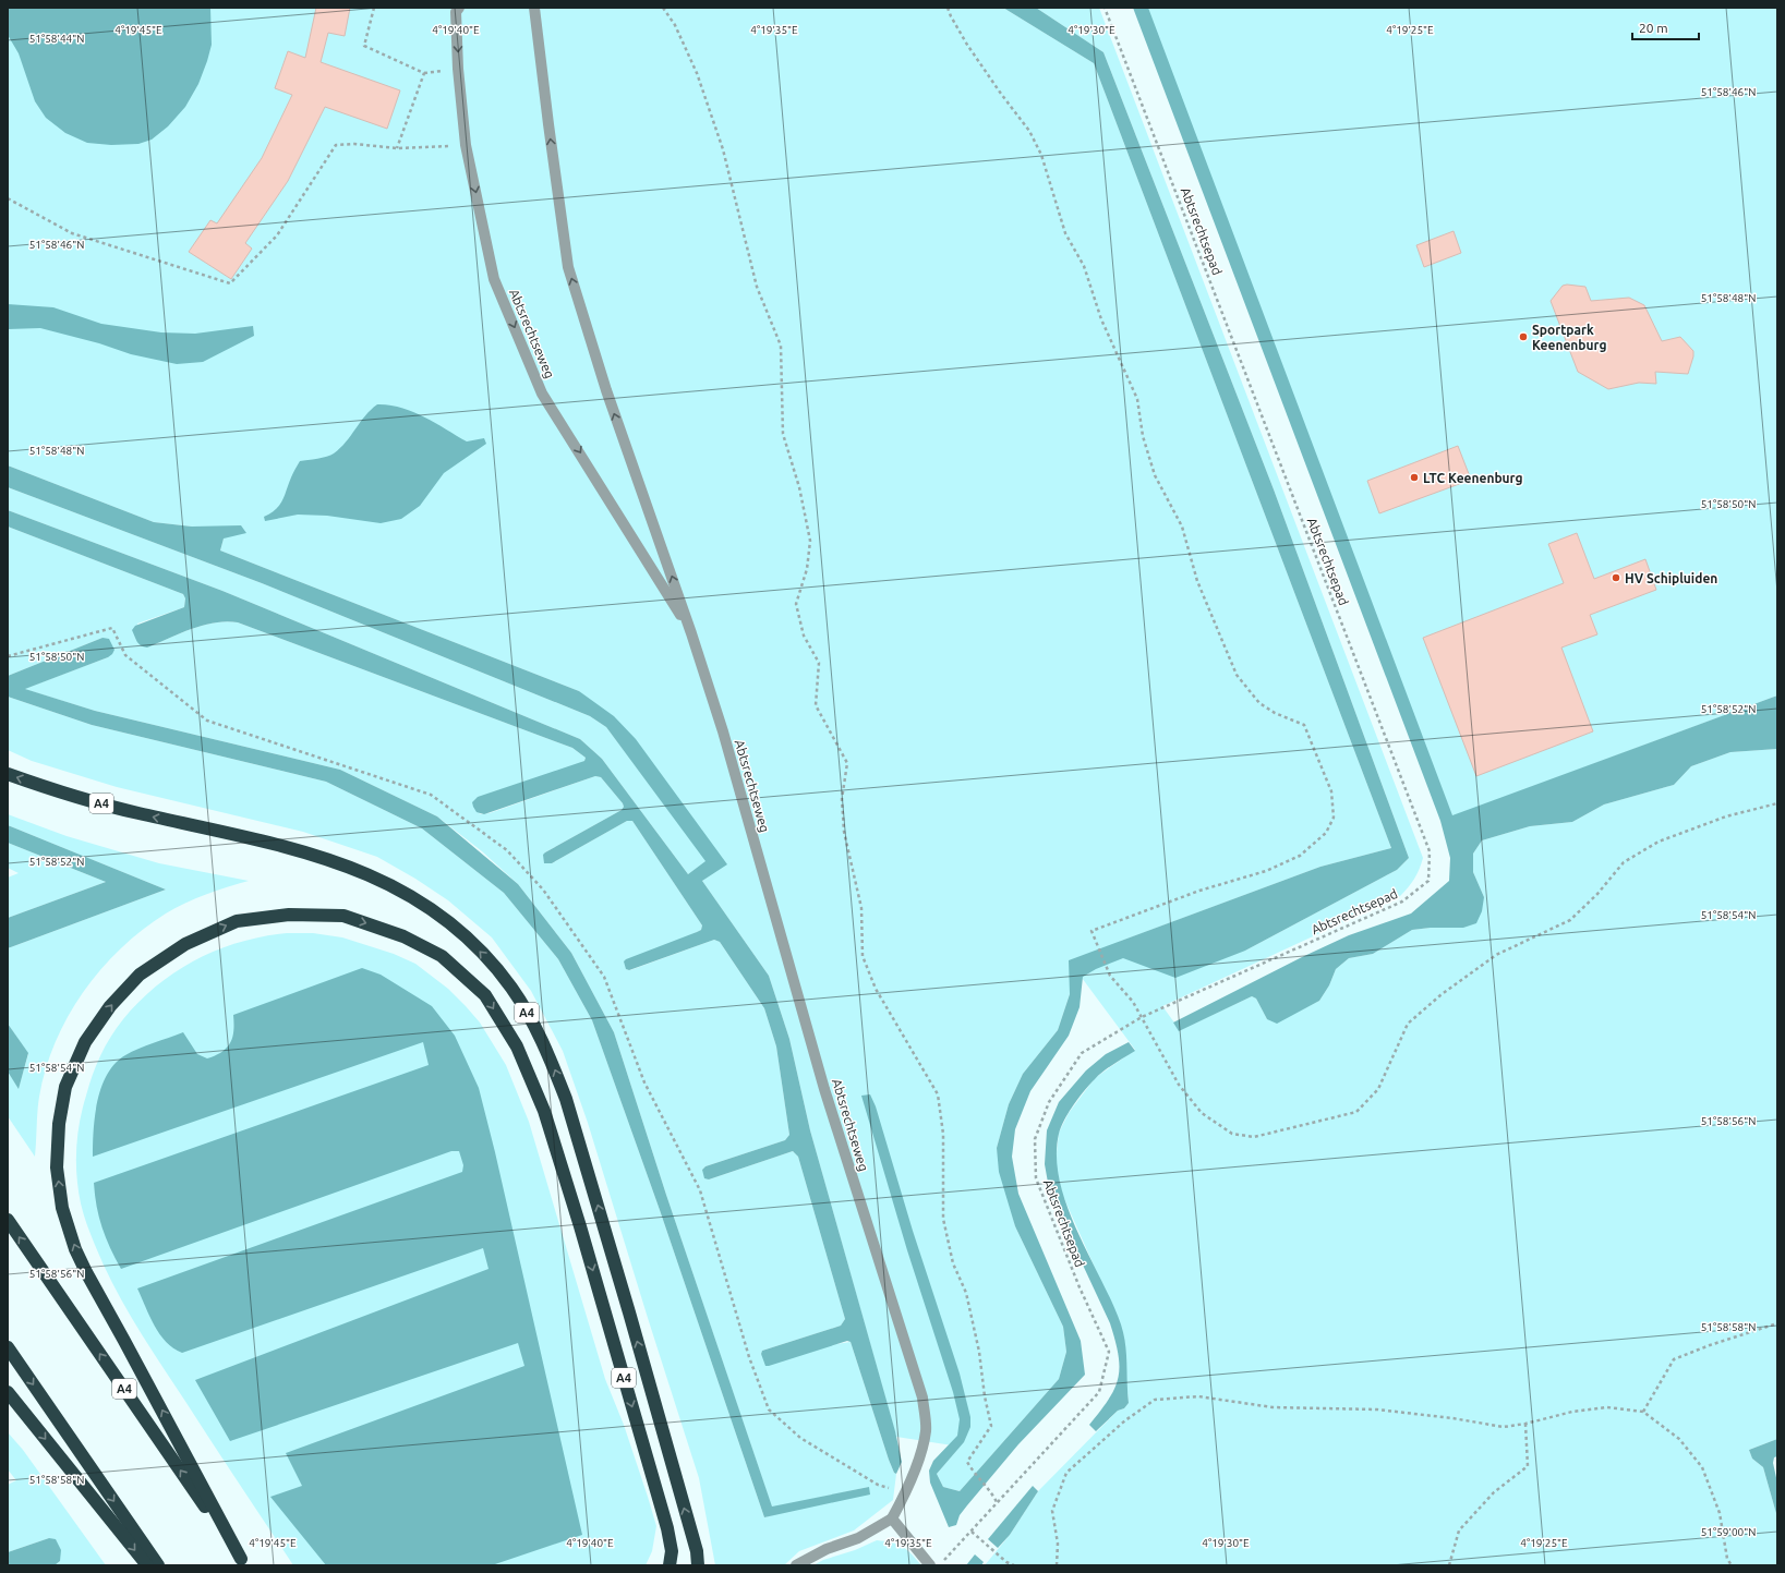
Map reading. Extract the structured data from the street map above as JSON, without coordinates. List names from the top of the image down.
{
  "streets": {
    "highway": ["A4"],
    "street": ["Abtsrechtseweg"],
    "path": ["Abtsrechtsepad"]
  },
  "places": ["Sportpark Keenenburg", "LTC Keenenburg", "HV Schipluiden"],
  "scale_bar": "20 m",
  "coordinates": [
    "4°19'45\"E",
    "4°19'40\"E",
    "4°19'35\"E",
    "4°19'30\"E",
    "4°19'25\"E",
    "51°58'44\"N",
    "51°58'46\"N",
    "51°58'48\"N",
    "51°58'50\"N",
    "51°58'52\"N",
    "51°58'54\"N",
    "51°58'56\"N",
    "51°58'58\"N",
    "51°59'00\"N"
  ]
}
